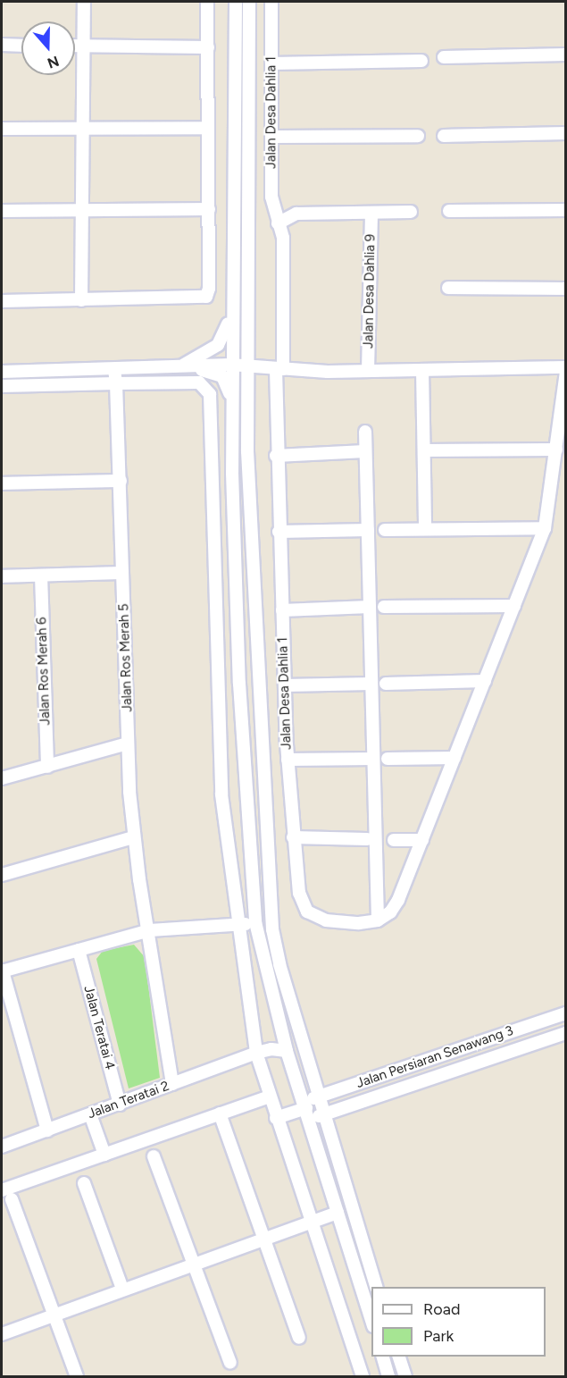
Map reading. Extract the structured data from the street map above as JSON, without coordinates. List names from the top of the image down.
{
  "streets": {
    "street": [
      "Jalan Desa Dahlia 1",
      "Jalan Desa Dahlia 9",
      "Jalan Ros Merah 5",
      "Jalan Ros Merah 6",
      "Jalan Teratai 4",
      "Jalan Persiaran Senawang 3",
      "Jalan Teratai 2"
    ]
  },
  "crossings": [
    ["Jalan Ros Merah 5", "Jalan Teratai 2"],
    ["Jalan Teratai 4", "Jalan Teratai 2"]
  ],
  "legend": ["Road", "Park"],
  "north": "bottom"
}
